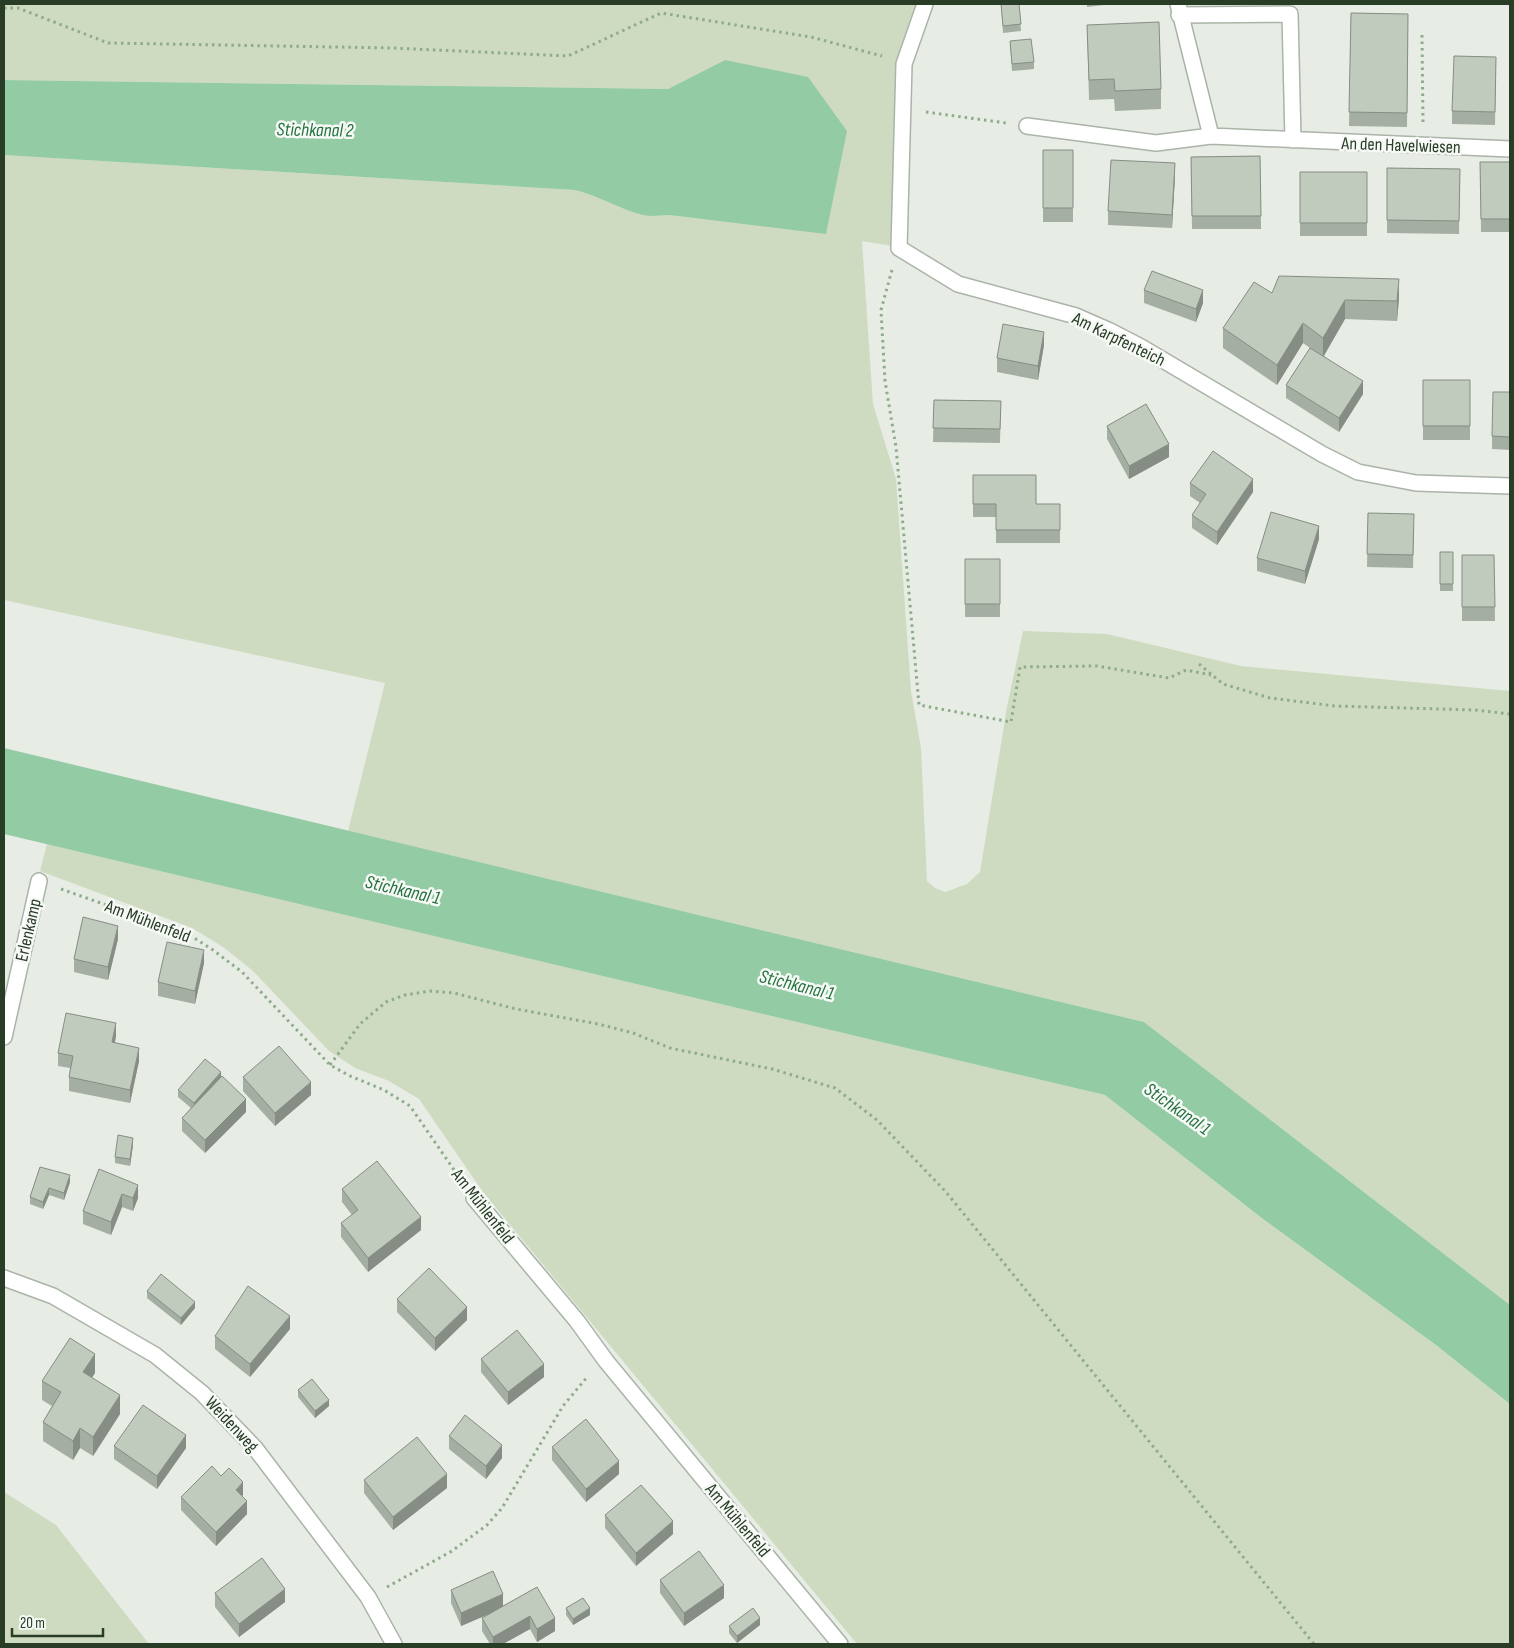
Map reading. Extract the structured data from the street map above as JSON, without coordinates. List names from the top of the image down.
{
  "streets": {
    "street": [
      "An den Havelwiesen",
      "Am Karpfenteich",
      "Am Mühlenfeld",
      "Erlenkamp",
      "Weidenweg"
    ]
  },
  "crossings": [
    ["Am Mühlenfeld", "Erlenkamp"]
  ],
  "water": ["Stichkanal 2", "Stichkanal 1"],
  "scale_bar": "20 m"
}
